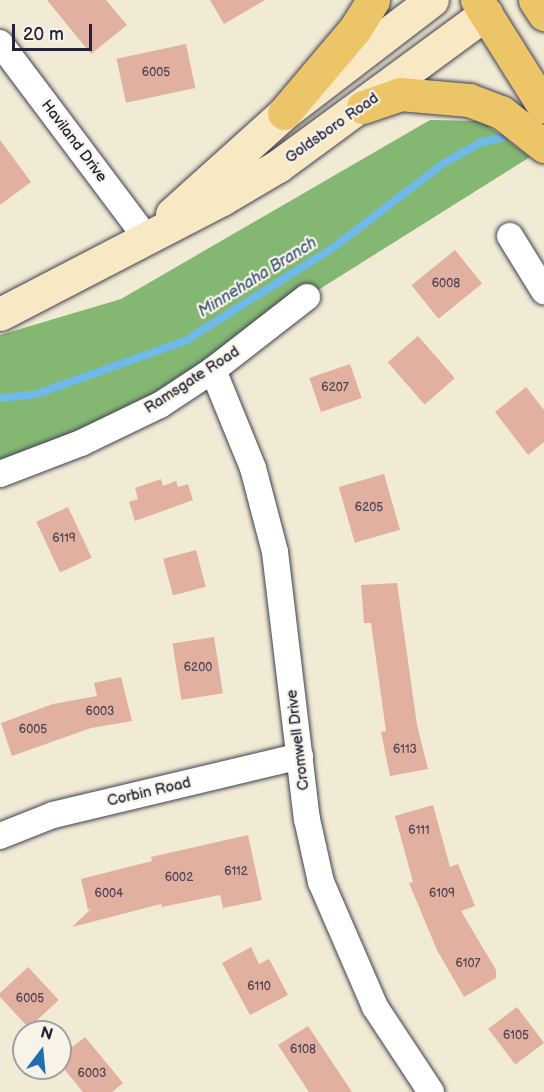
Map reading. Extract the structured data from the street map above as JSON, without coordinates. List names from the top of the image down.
{
  "streets": {
    "main road": ["Goldsboro Road"],
    "street": [
      "Haviland Drive",
      "Ramsgate Road",
      "Cromwell Drive",
      "Corbin Road"
    ]
  },
  "crossings": [
    ["Goldsboro Road", "Haviland Drive"],
    ["Ramsgate Road", "Cromwell Drive"],
    ["Cromwell Drive", "Corbin Road"]
  ],
  "water": ["Minnehaha Branch"],
  "house_numbers": [
    "6005",
    "6008",
    "6207",
    "6205",
    "6119",
    "6200",
    "6003",
    "6005",
    "6113",
    "6111",
    "6112",
    "6002",
    "6004",
    "6109",
    "6107",
    "6110",
    "6005",
    "6105",
    "6108",
    "6003"
  ],
  "scale_bar": "20 m",
  "north": "top"
}
